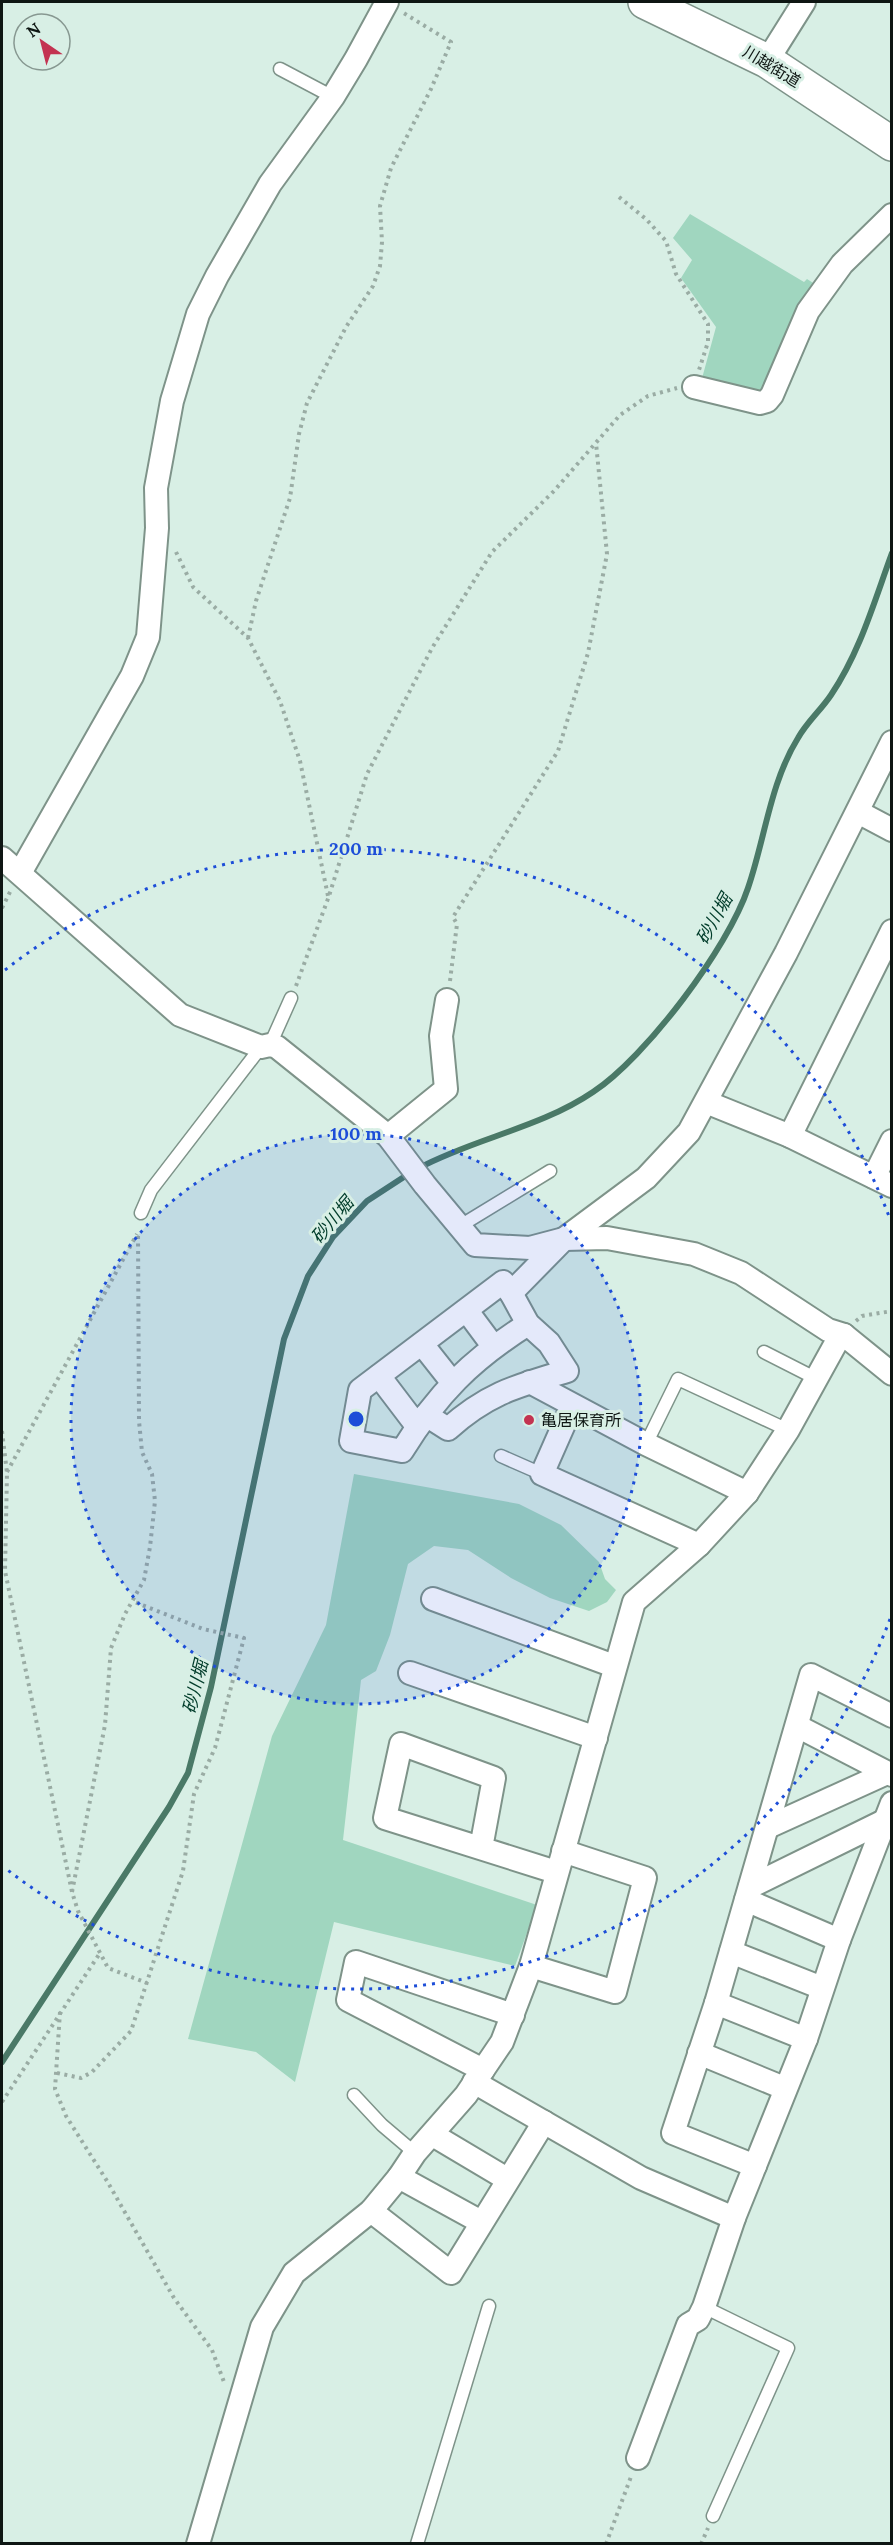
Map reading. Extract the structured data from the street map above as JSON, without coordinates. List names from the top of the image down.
{
  "streets": {
    "highway": ["川越街道"]
  },
  "water": ["砂川堀"],
  "places": ["亀居保育所"],
  "north": "top left",
  "rings": ["200 m", "100 m"]
}
